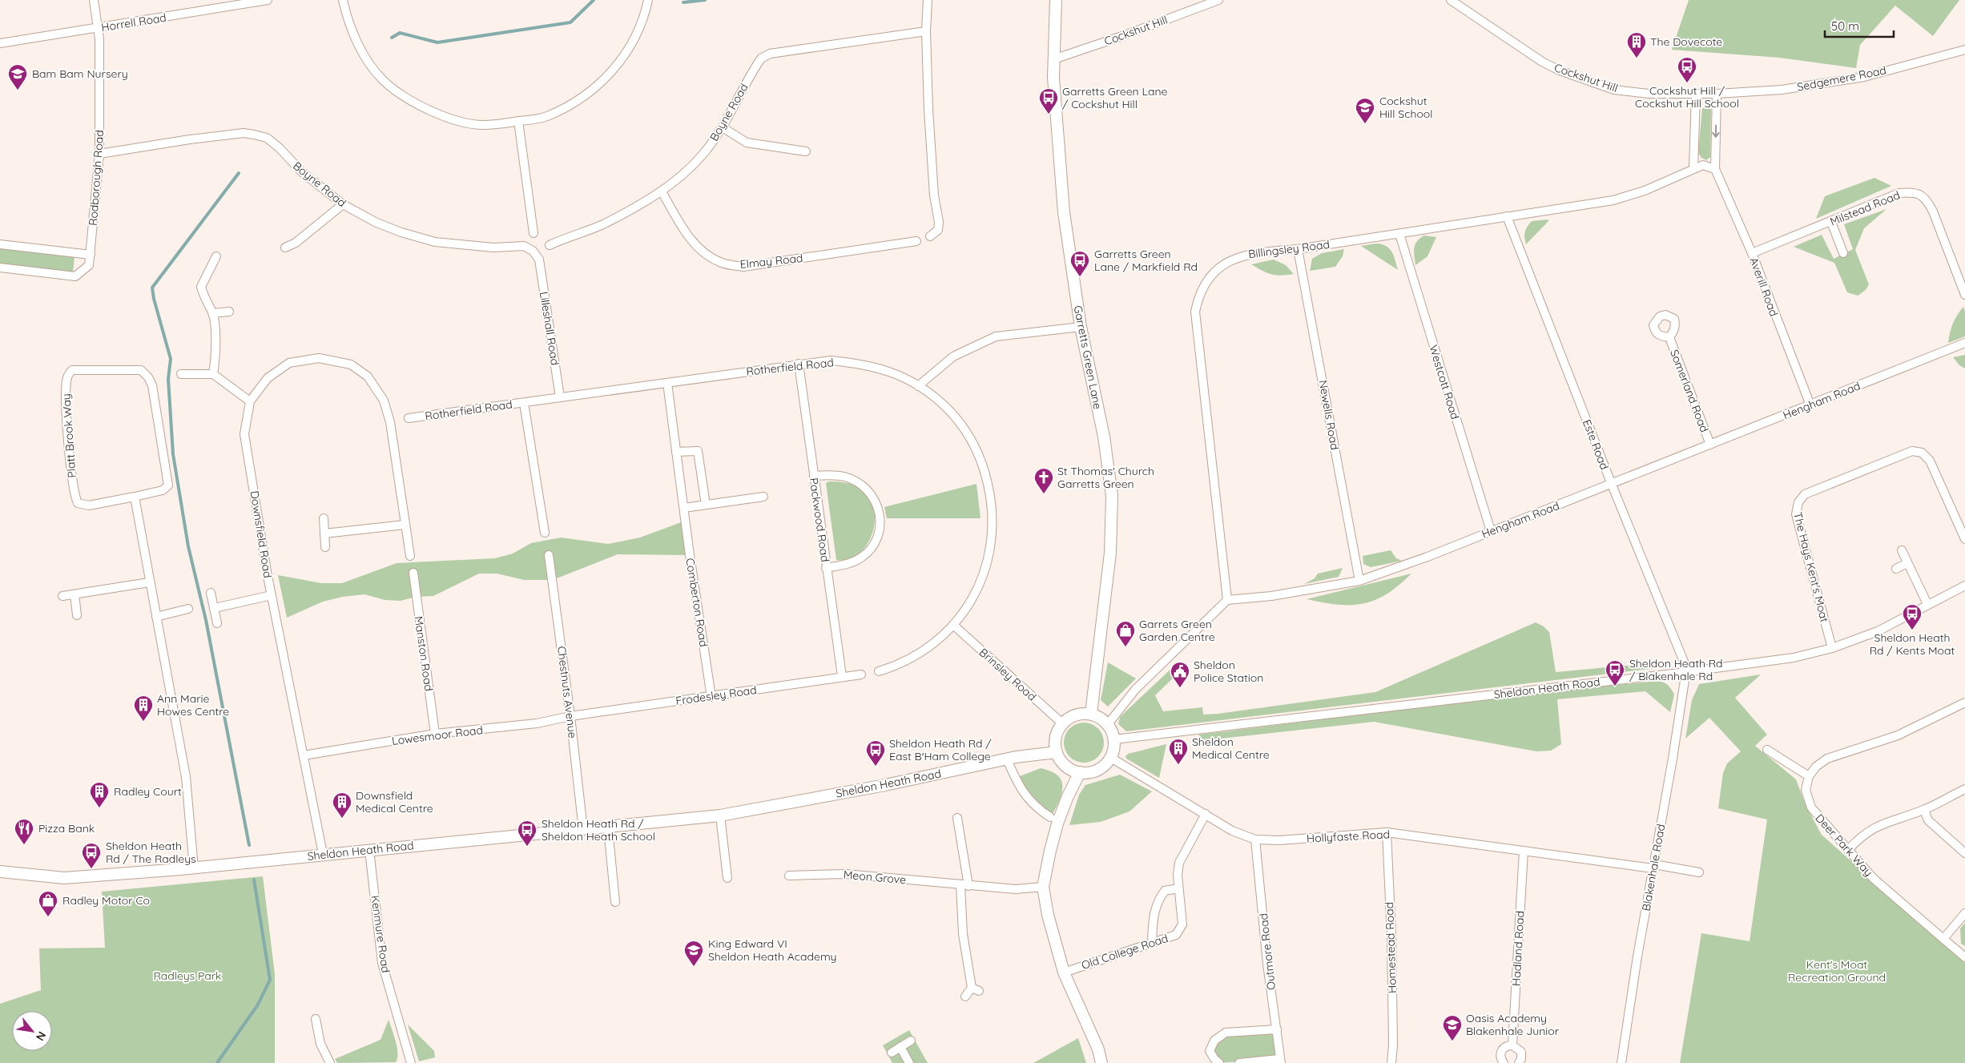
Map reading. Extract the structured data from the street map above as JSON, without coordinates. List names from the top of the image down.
{
  "streets": {
    "street": [
      "Horrell Road",
      "Cockshut Hill",
      "Sedgemere Road",
      "Boyne Road",
      "Rodborough Road",
      "Milstead Road",
      "Billingsley Road",
      "Elmay Road",
      "Averill Road",
      "Lilleshall Road",
      "Garretts Green Lane",
      "Rotherfield Road",
      "Westcott Road",
      "Somerland Road",
      "Hengham Road",
      "Newells Road",
      "Platt Brook Way",
      "Este Road",
      "Packwood Road",
      "Downsfield Road",
      "The Hays Kent's Moat",
      "Comberton Road",
      "Manston Road",
      "Brinsley Road",
      "Sheldon Heath Road",
      "Chestnuts Avenue",
      "Frodesley Road",
      "Lowesmoor Road",
      "Hollyfaste Road",
      "Deer Park Way",
      "Blakenhale Road",
      "Meon Grove",
      "Kenmure Road",
      "Homestead Road",
      "Hadland Road",
      "Old College Road",
      "Outmore Road"
    ]
  },
  "crossings": [
    ["Horrell Road", "Rodborough Road"],
    ["Cockshut Hill", "Sedgemere Road"],
    ["Cockshut Hill", "Averill Road"],
    ["Cockshut Hill", "Garretts Green Lane"],
    ["Sedgemere Road", "Averill Road"],
    ["Boyne Road", "Rodborough Road"],
    ["Boyne Road", "Elmay Road"],
    ["Boyne Road", "Lilleshall Road"],
    ["Milstead Road", "Averill Road"],
    ["Billingsley Road", "Westcott Road"],
    ["Billingsley Road", "Hengham Road"],
    ["Billingsley Road", "Newells Road"],
    ["Billingsley Road", "Este Road"],
    ["Averill Road", "Hengham Road"],
    ["Lilleshall Road", "Rotherfield Road"],
    ["Garretts Green Lane", "Brinsley Road"],
    ["Garretts Green Lane", "Sheldon Heath Road"],
    ["Garretts Green Lane", "Hollyfaste Road"],
    ["Rotherfield Road", "Packwood Road"],
    ["Rotherfield Road", "Comberton Road"],
    ["Rotherfield Road", "Brinsley Road"],
    ["Westcott Road", "Hengham Road"],
    ["Somerland Road", "Hengham Road"],
    ["Hengham Road", "Newells Road"],
    ["Hengham Road", "Este Road"],
    ["Este Road", "Sheldon Heath Road"],
    ["Este Road", "Blakenhale Road"],
    ["Packwood Road", "Frodesley Road"],
    ["Downsfield Road", "Sheldon Heath Road"],
    ["Downsfield Road", "Lowesmoor Road"],
    ["The Hays Kent's Moat", "Sheldon Heath Road"],
    ["Comberton Road", "Frodesley Road"],
    ["Manston Road", "Lowesmoor Road"],
    ["Brinsley Road", "Sheldon Heath Road"],
    ["Brinsley Road", "Hollyfaste Road"],
    ["Sheldon Heath Road", "Chestnuts Avenue"],
    ["Sheldon Heath Road", "Hollyfaste Road"],
    ["Sheldon Heath Road", "Blakenhale Road"],
    ["Sheldon Heath Road", "Kenmure Road"],
    ["Chestnuts Avenue", "Frodesley Road"],
    ["Chestnuts Avenue", "Lowesmoor Road"],
    ["Frodesley Road", "Lowesmoor Road"],
    ["Hollyfaste Road", "Blakenhale Road"],
    ["Hollyfaste Road", "Homestead Road"],
    ["Hollyfaste Road", "Hadland Road"],
    ["Hollyfaste Road", "Old College Road"],
    ["Hollyfaste Road", "Outmore Road"]
  ],
  "parks": ["Kent's Moat Recreation Ground", "Radleys Park"],
  "places": {
    "building": [
      "The Dovecote",
      "Ann Marie Howes Centre",
      "Sheldon Medical Centre",
      "Radley Court",
      "Downsfield Medical Centre"
    ],
    "bus stop": [
      "Cockshut Hill / Cockshut Hill School",
      "Garretts Green Lane / Cockshut Hill",
      "Garretts Green Lane / Markfield Rd",
      "Sheldon Heath Rd / Kents Moat",
      "Sheldon Heath Rd / Blakenhale Rd",
      "Sheldon Heath Rd / East B'Ham College",
      "Sheldon Heath Rd / Sheldon Heath School",
      "Sheldon Heath Rd / The Radleys"
    ],
    "school or university": [
      "Bam Bam Nursery",
      "Cockshut Hill School",
      "King Edward VI Sheldon Heath Academy",
      "Oasis Academy Blakenhale Junior"
    ],
    "church": ["St Thomas' Church Garretts Green"],
    "shop": ["Garrets Green Garden Centre", "Radley Motor Co"],
    "public building": ["Sheldon Police Station"],
    "restaurant": ["Pizza Bank"]
  },
  "scale_bar": "50 m",
  "north": "bottom right"
}
